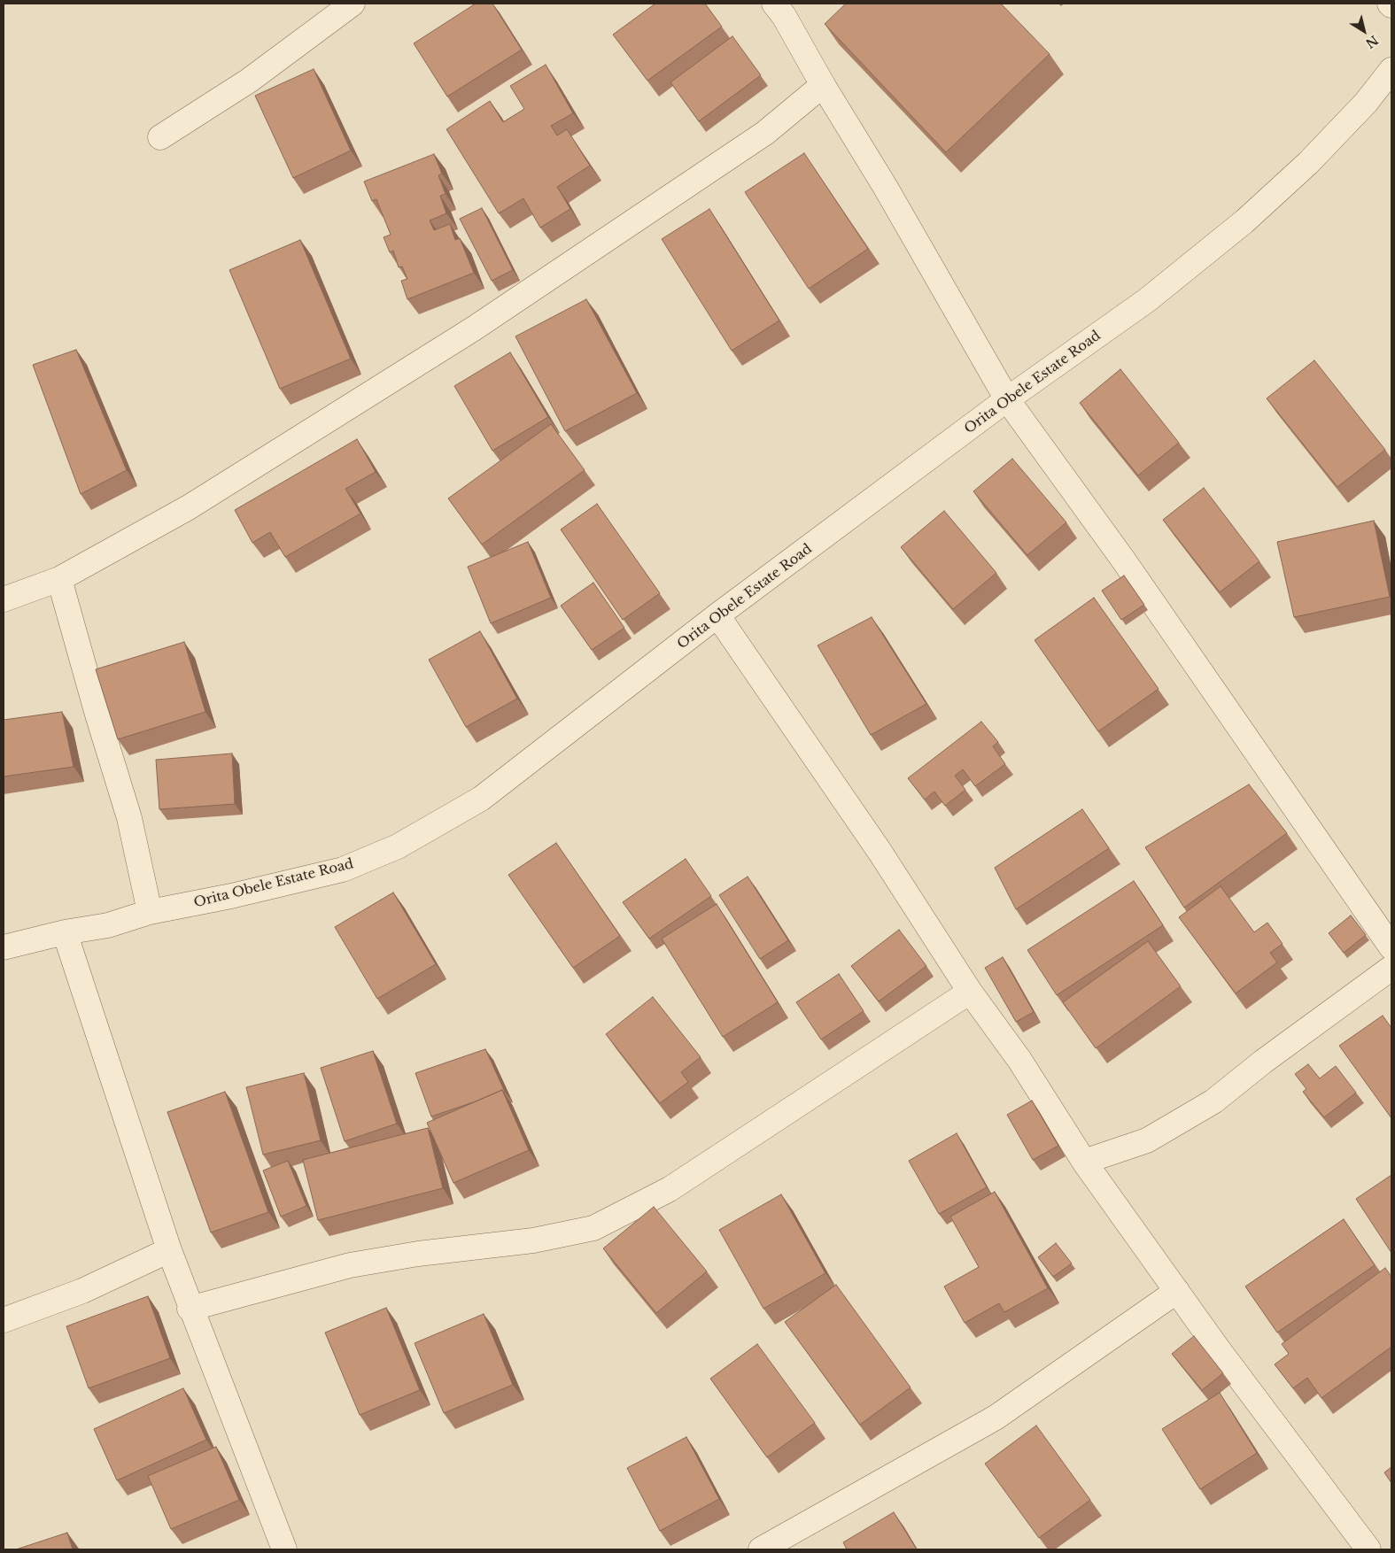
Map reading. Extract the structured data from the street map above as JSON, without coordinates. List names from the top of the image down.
{
  "streets": {
    "street": ["Orita Obele Estate Road"]
  },
  "north": "bottom right"
}
